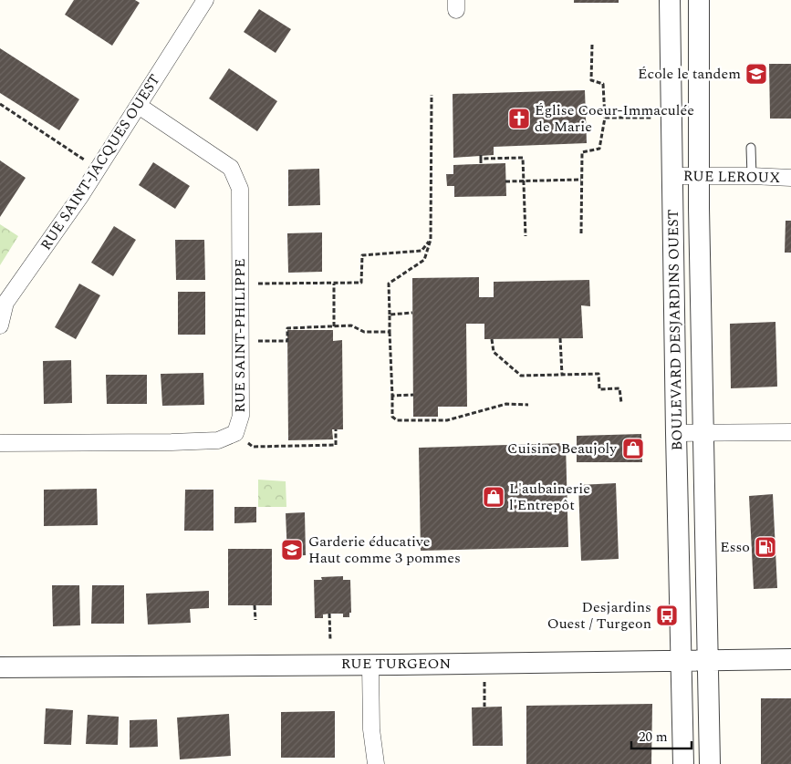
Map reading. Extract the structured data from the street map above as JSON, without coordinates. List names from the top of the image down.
{
  "streets": {
    "street": [
      "RUE SAINT-JACQUES OUEST",
      "RUE LEROUX",
      "BOULEVARD DESJARDINS OUEST",
      "RUE SAINT-PHILIPPE",
      "RUE TURGEON"
    ]
  },
  "crossings": [
    ["RUE SAINT-JACQUES OUEST", "RUE SAINT-PHILIPPE"],
    ["RUE LEROUX", "BOULEVARD DESJARDINS OUEST"],
    ["BOULEVARD DESJARDINS OUEST", "RUE TURGEON"]
  ],
  "places": {
    "school or university": ["École le tandem", "Garderie éducative Haut comme 3 pommes"],
    "church": ["Église Coeur-Immaculée de Marie"],
    "shop": ["Cuisine Beaujoly", "L'aubainerie l'Entrepôt"],
    "fuel station": ["Esso"],
    "bus stop": ["Desjardins Ouest / Turgeon"]
  },
  "scale_bar": "20 m"
}
